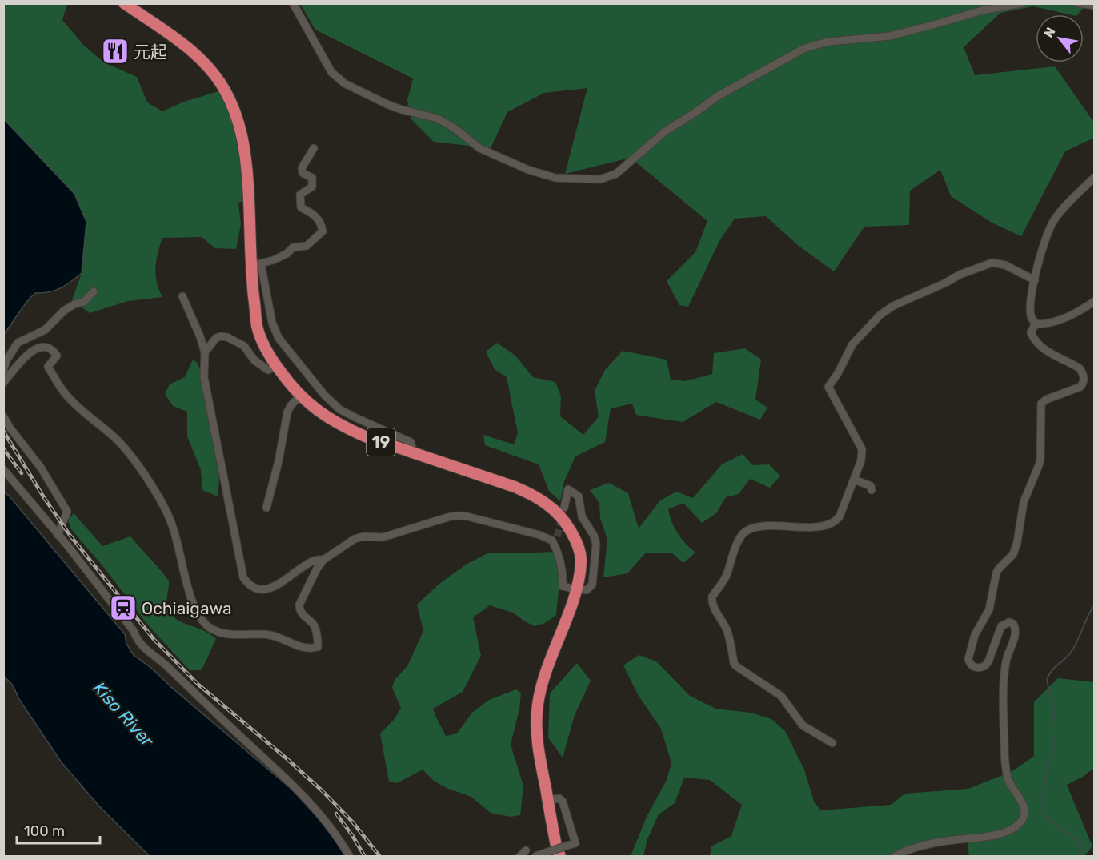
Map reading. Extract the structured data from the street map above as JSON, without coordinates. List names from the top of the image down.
{
  "streets": {
    "highway": ["19"]
  },
  "water": ["Kiso River"],
  "places": {
    "restaurant": ["元起"],
    "station": ["Ochiaigawa"]
  },
  "scale_bar": "100 m",
  "north": "top left"
}
